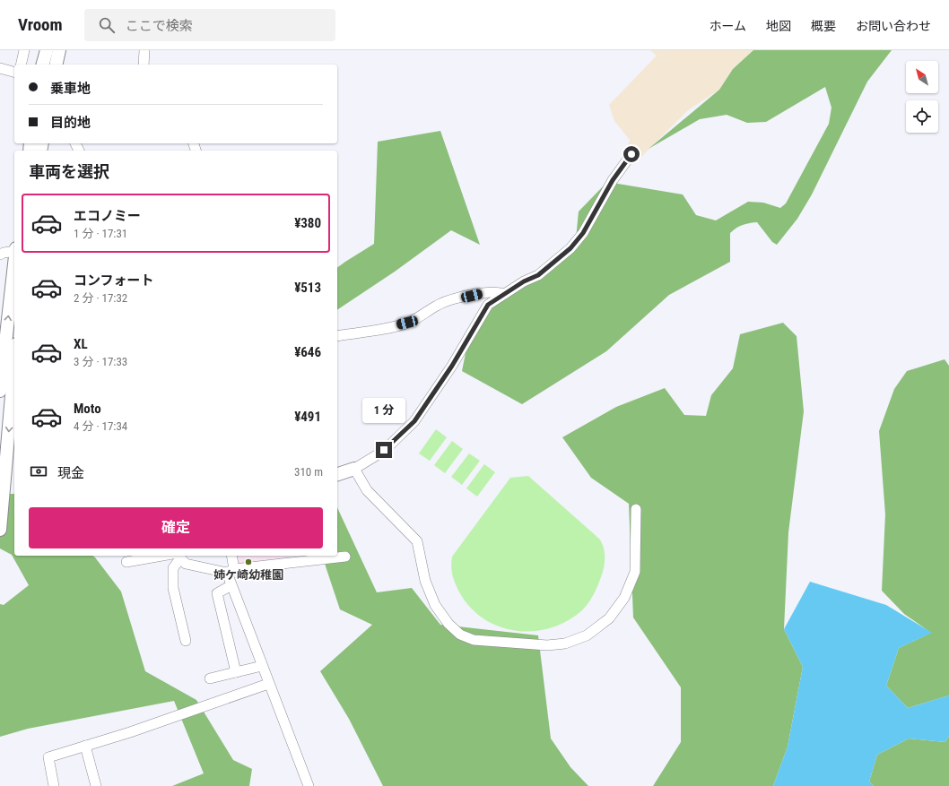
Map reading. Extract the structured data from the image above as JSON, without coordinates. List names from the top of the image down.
{
  "places": ["姉ケ崎幼稚園"],
  "north": "top left",
  "page": {
    "header": "Vroom",
    "search": "ここで検索",
    "nav": [
      "ホーム",
      "地図",
      "概要",
      "お問い合わせ"
    ],
    "banner": ["乗車地", "目的地"],
    "heading": "車両を選択",
    "list": [
      {
        "name": "エコノミー",
        "note": "1 分 · 17:31",
        "value": "¥380"
      },
      {
        "name": "コンフォート",
        "note": "2 分 · 17:32",
        "value": "¥513"
      },
      {
        "name": "XL",
        "note": "3 分 · 17:33",
        "value": "¥646"
      },
      {
        "name": "Moto",
        "note": "4 分 · 17:34",
        "value": "¥491"
      }
    ],
    "bubble": "1 分",
    "pay": ["現金", "310 m"],
    "buttons": "確定"
  }
}
